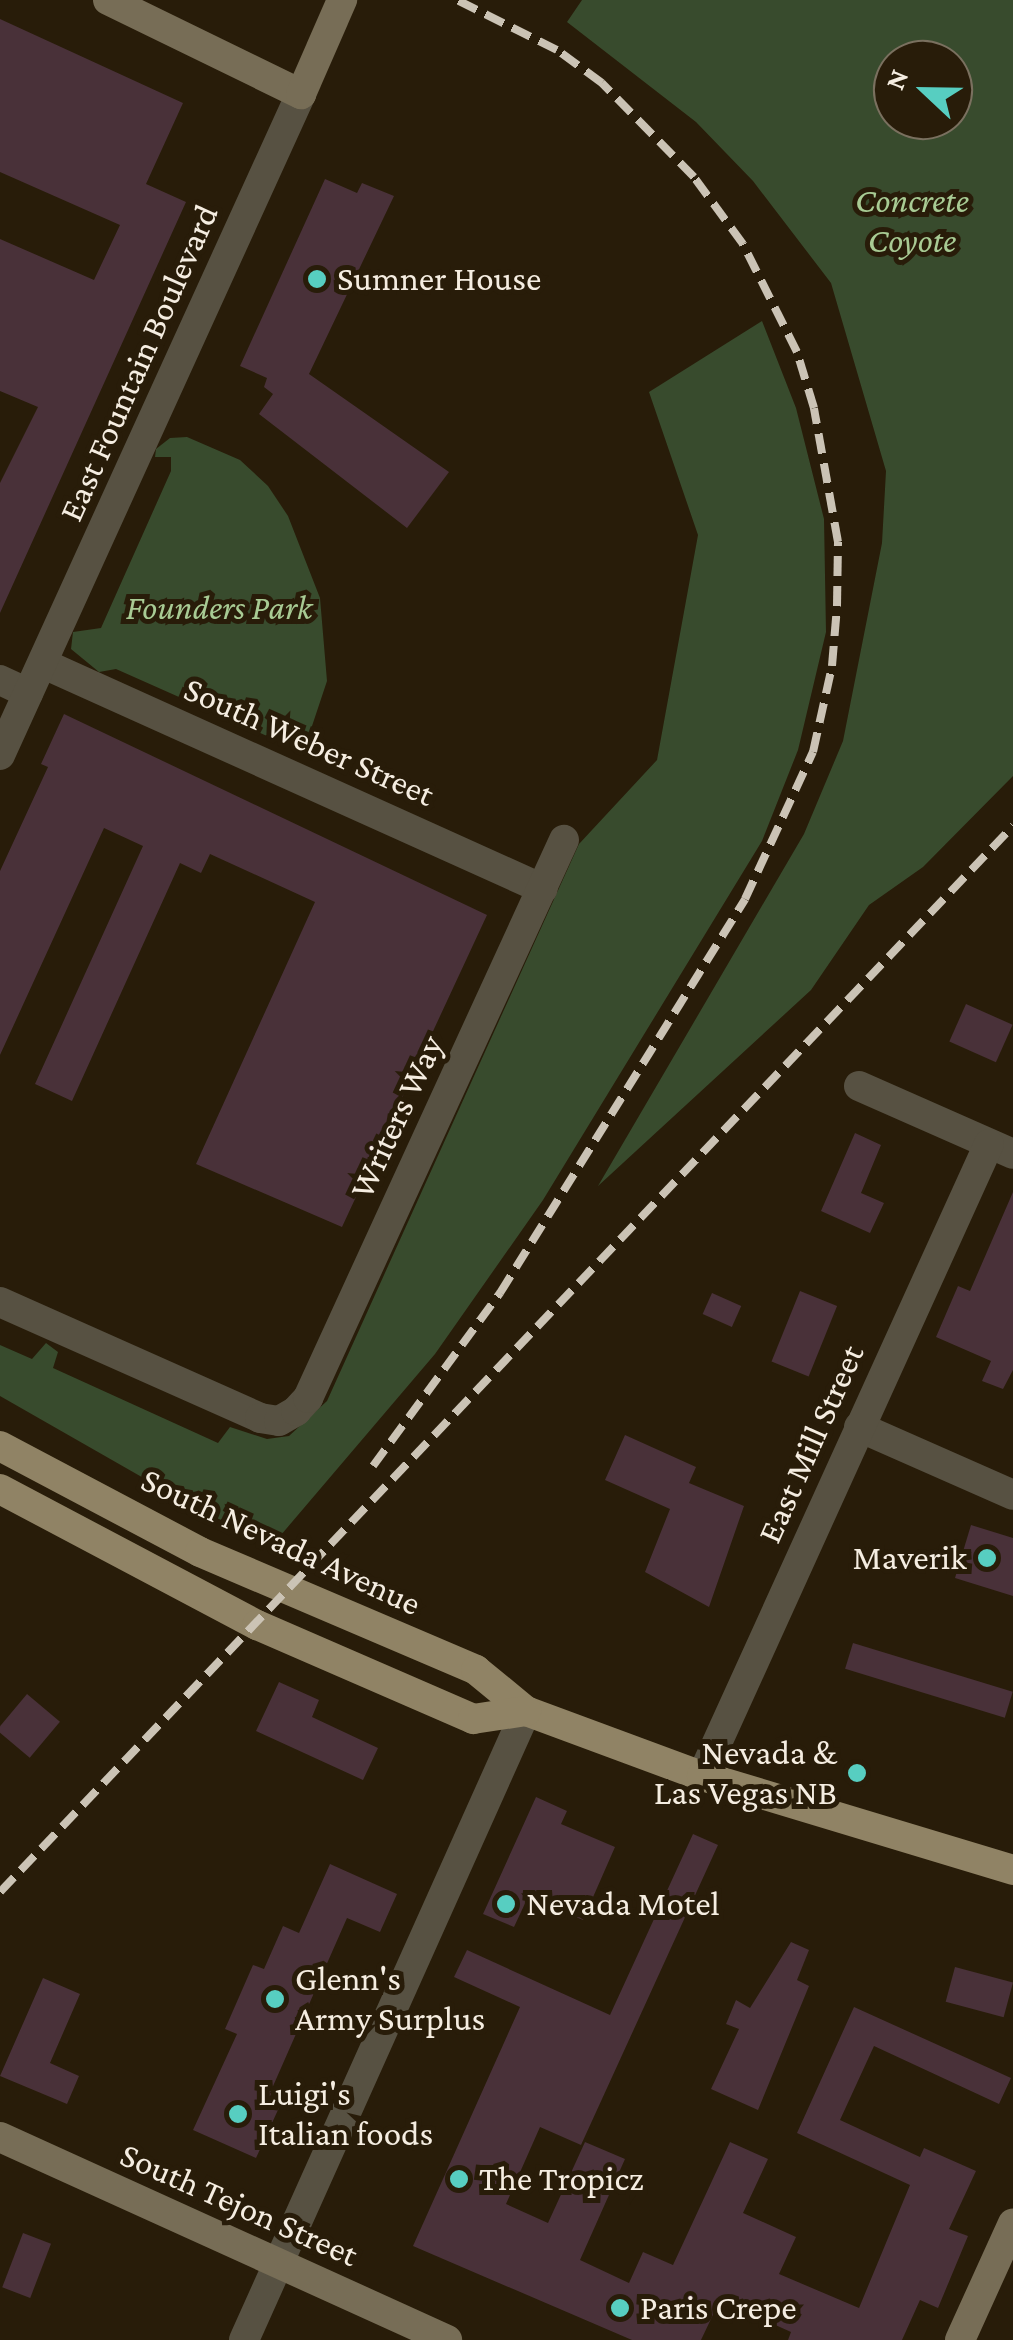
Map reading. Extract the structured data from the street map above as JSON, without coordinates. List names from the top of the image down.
{
  "streets": {
    "main road": ["South Nevada Avenue"],
    "street": [
      "East Fountain Boulevard",
      "South Weber Street",
      "Writers Way",
      "East Mill Street",
      "South Tejon Street"
    ]
  },
  "crossings": [
    ["East Fountain Boulevard", "South Weber Street"],
    ["South Weber Street", "Writers Way"],
    ["East Mill Street", "South Nevada Avenue"]
  ],
  "parks": ["Concrete Coyote", "Founders Park"],
  "places": [
    "Sumner House",
    "Maverik",
    "Nevada & Las Vegas NB",
    "Nevada Motel",
    "Glenn's Army Surplus",
    "Luigi's Italian foods",
    "The Tropicz",
    "Paris Crepe"
  ],
  "north": "left"
}
